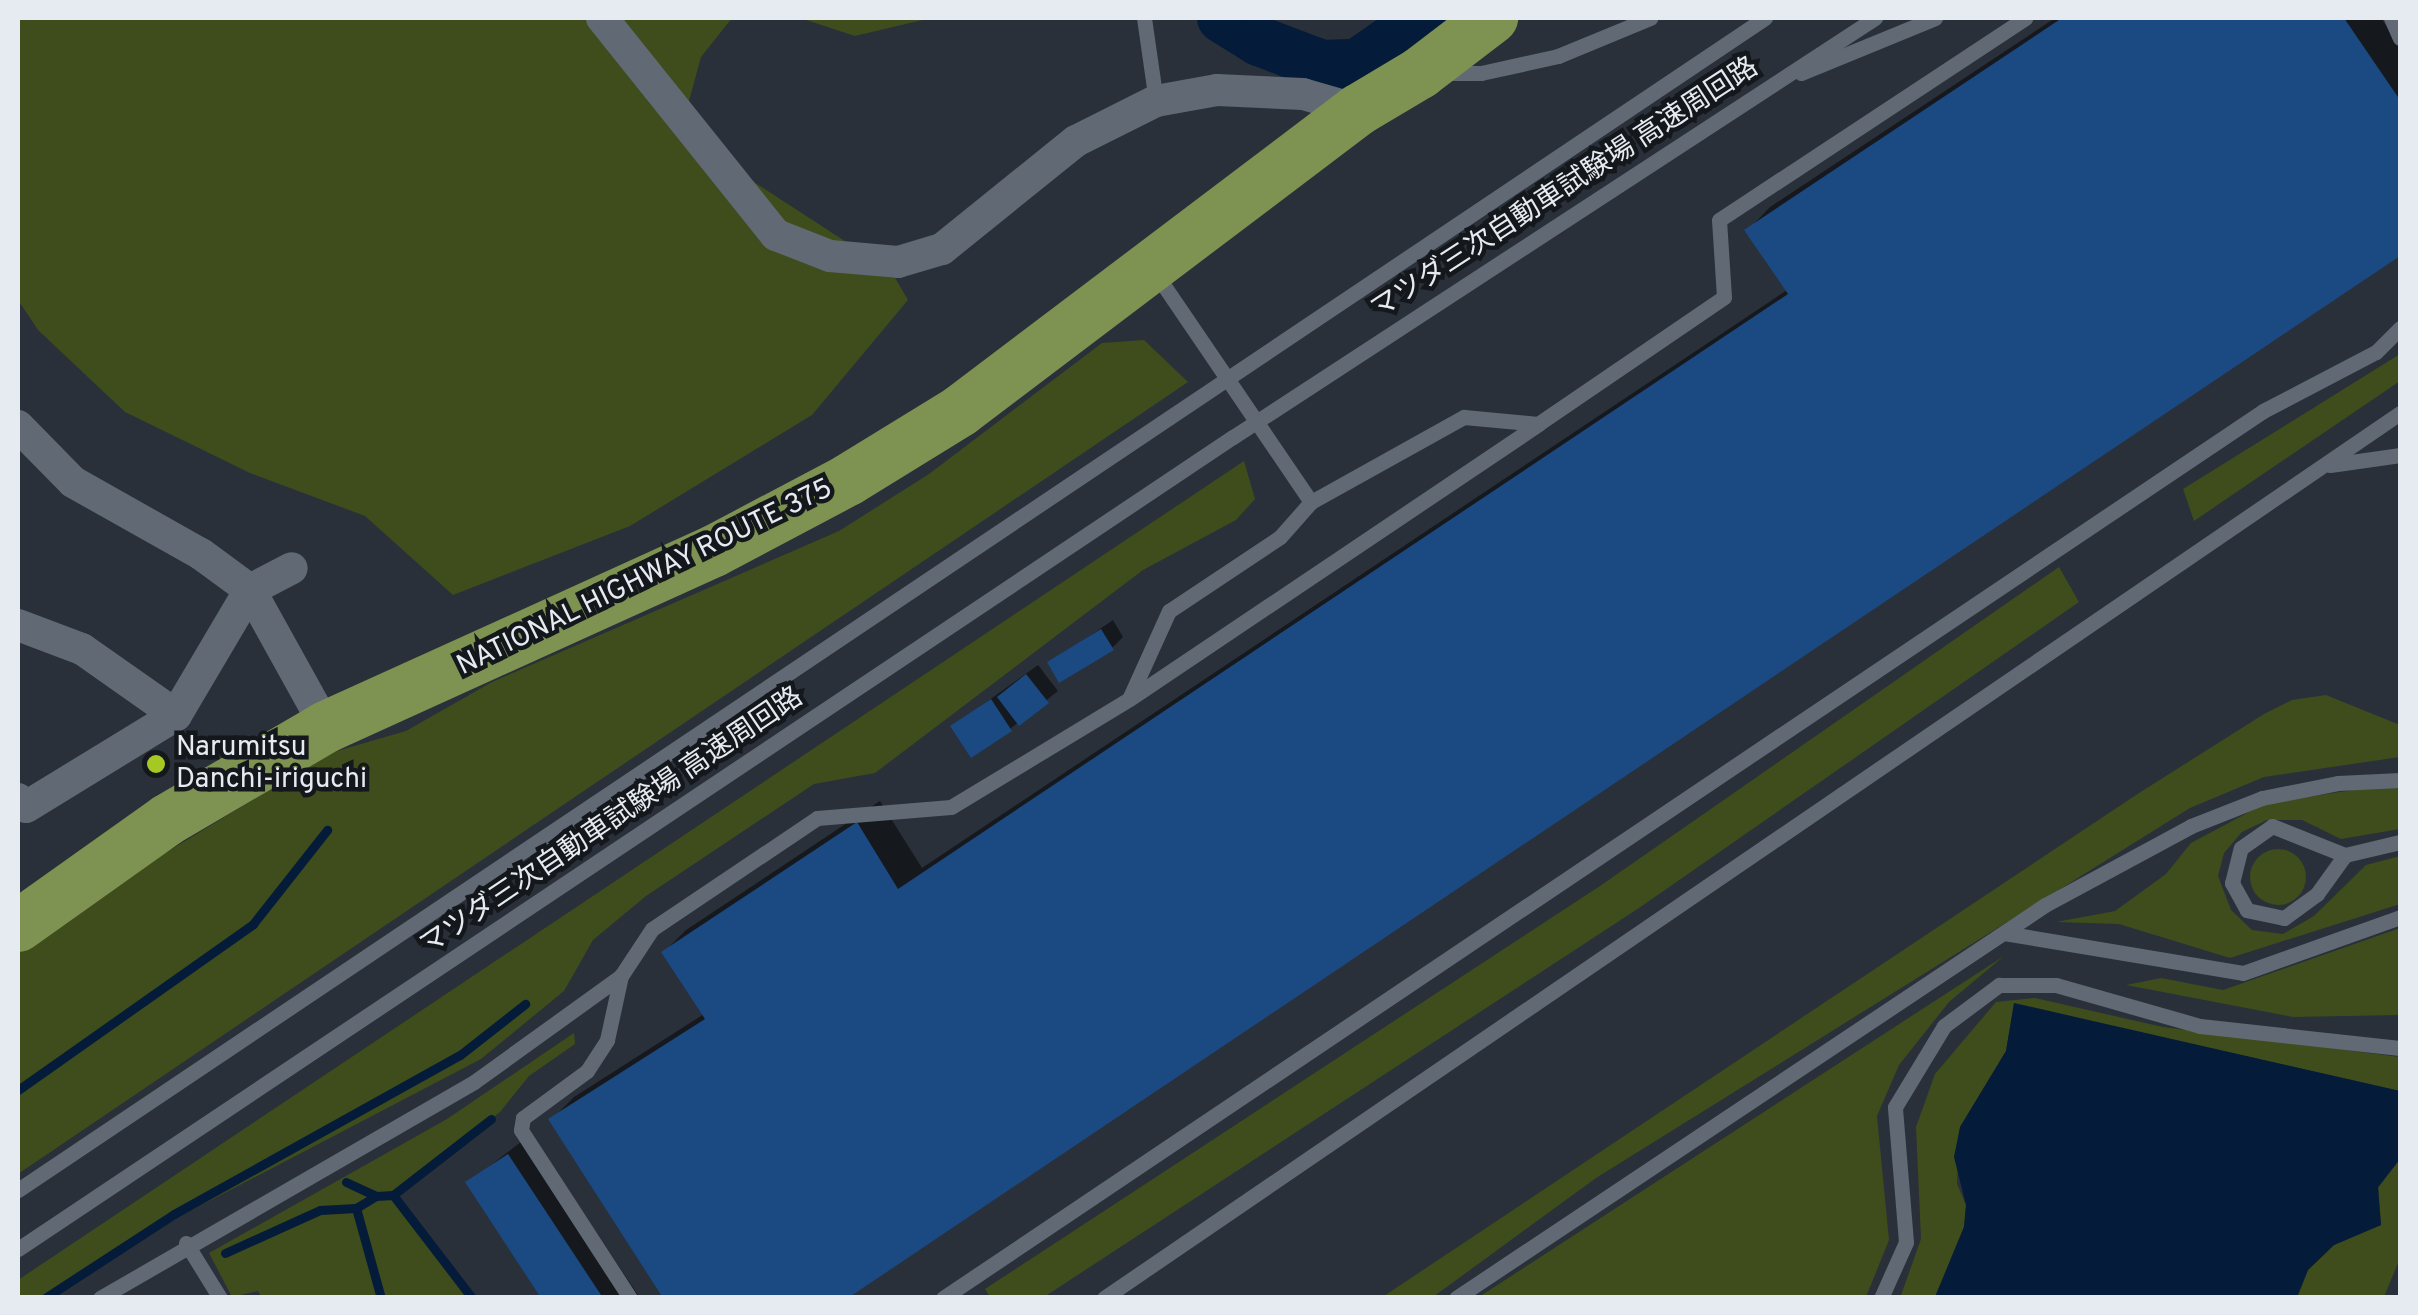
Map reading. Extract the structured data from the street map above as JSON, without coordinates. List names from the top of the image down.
{
  "streets": {
    "highway": ["NATIONAL HIGHWAY ROUTE 375"],
    "lane": ["マツダ三次自動車試験場 高速周回路"]
  },
  "places": ["Narumitsu Danchi-iriguchi"]
}
